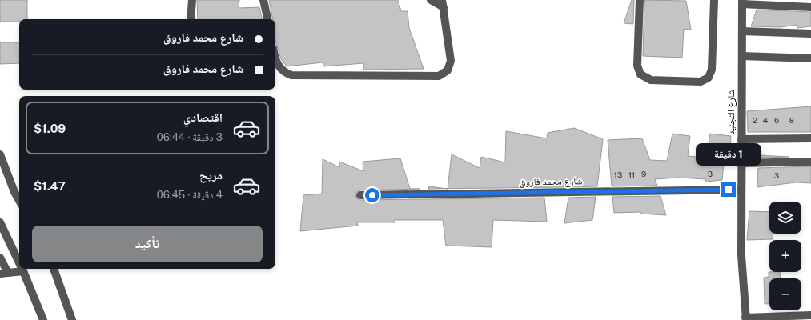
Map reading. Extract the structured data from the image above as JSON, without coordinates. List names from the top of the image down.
{
  "streets": {
    "street": ["شارع التجنيد", "شارع محمد فاروق"]
  },
  "crossings": [
    ["شارع التجنيد", "شارع محمد فاروق"]
  ],
  "house_numbers": [
    "2",
    "4",
    "6",
    "8",
    "9",
    "3",
    "13",
    "11",
    "3"
  ],
  "page": {
    "banner": ["شارع محمد فاروق", "شارع محمد فاروق"],
    "list": [
      {
        "name": "اقتصادي",
        "note": "3 دقيقة · 06:44",
        "value": "$1.09"
      },
      {
        "name": "مريح",
        "note": "4 دقيقة · 06:45",
        "value": "$1.47"
      }
    ],
    "bubble": "1 دقيقة",
    "map_buttons": ["+", "−"],
    "buttons": "تأكيد"
  }
}
